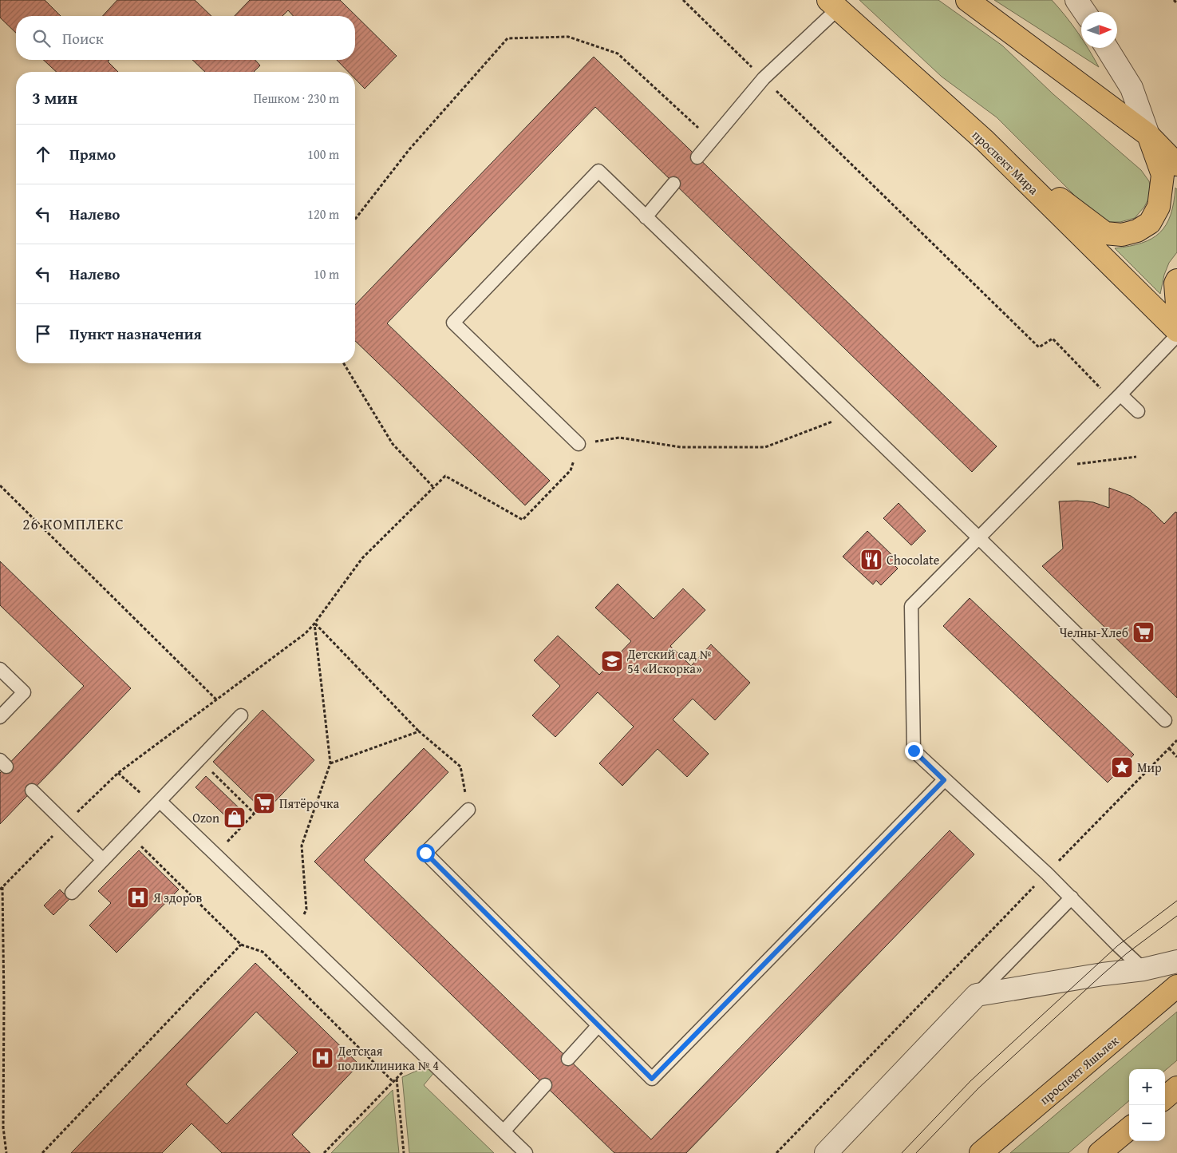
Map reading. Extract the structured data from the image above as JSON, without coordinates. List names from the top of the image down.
{
  "streets": {
    "main road": ["проспект Мира", "проспект Яшьлек"]
  },
  "districts": ["26 КОМПЛЕКС"],
  "places": {
    "restaurant": ["Chocolate"],
    "supermarket": ["Челны-Хлеб", "Пятёрочка"],
    "school or university": ["Детский сад № 54 «Искорка»"],
    "place": ["Мир"],
    "shop": ["Ozon"],
    "hospital": ["Я здоров", "Детская поликлиника № 4"]
  },
  "north": "right",
  "page": {
    "search": "Поиск",
    "heading": ["3 мин", "Пешком · 230 m"],
    "list": [
      ["Прямо", "100 m"],
      ["Налево", "120 m"],
      ["Налево", "10 m"],
      "Пункт назначения"
    ],
    "map_buttons": ["+", "−"]
  }
}
